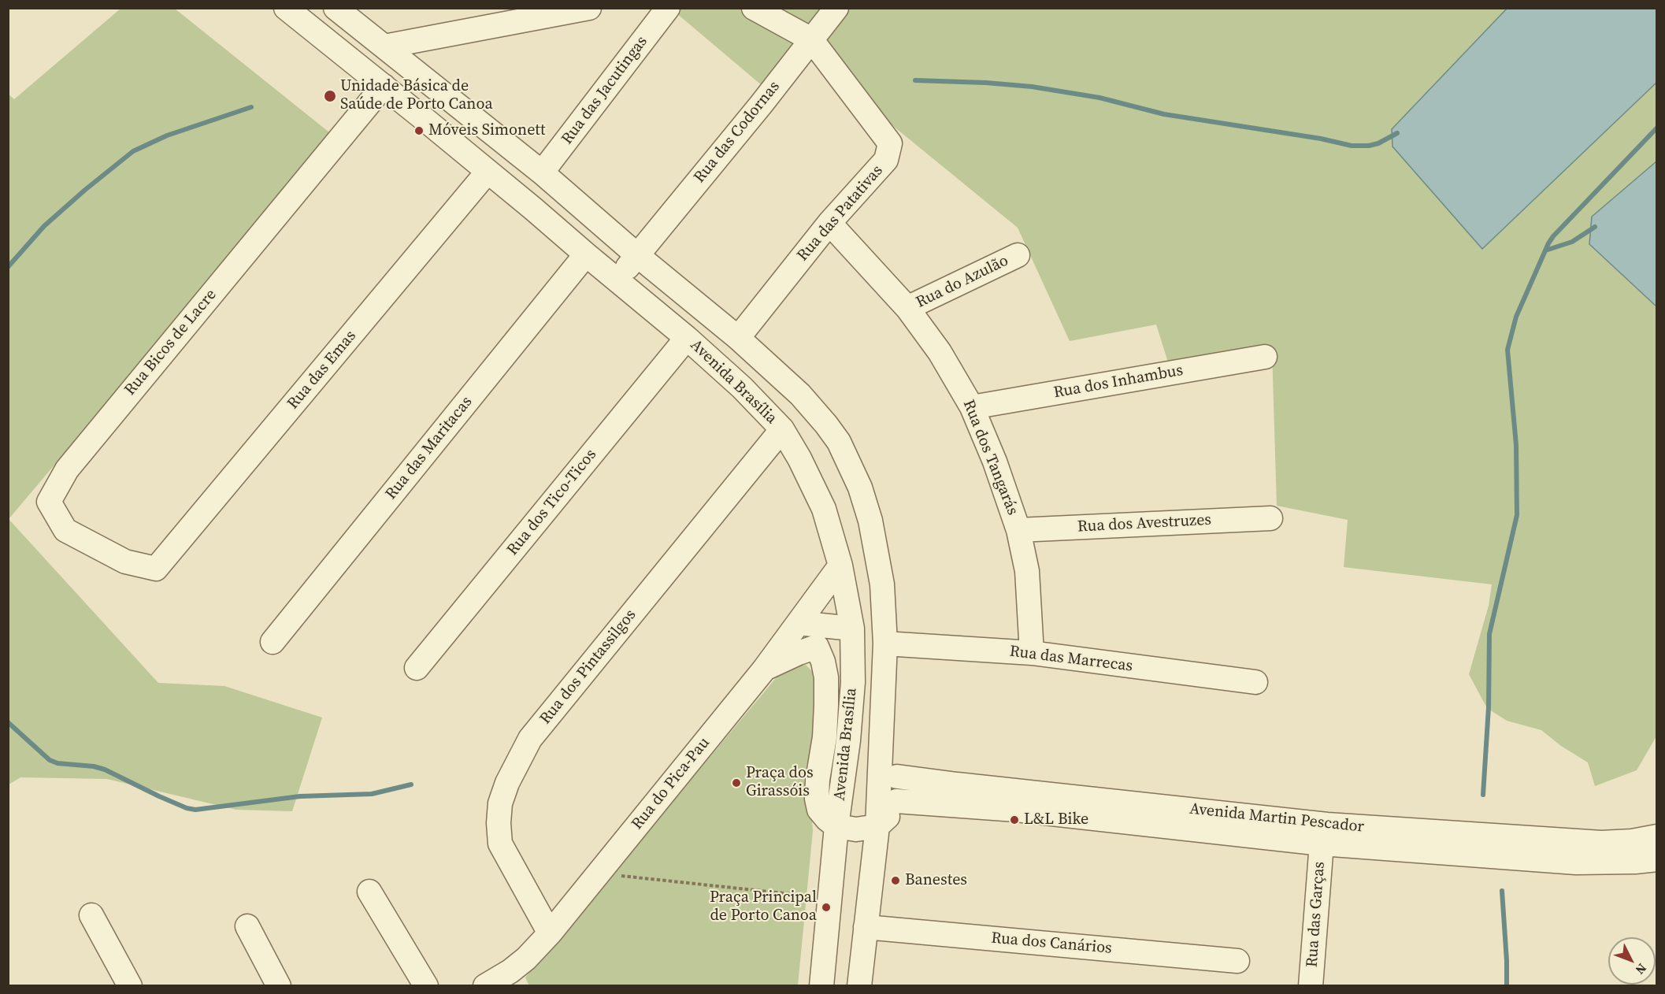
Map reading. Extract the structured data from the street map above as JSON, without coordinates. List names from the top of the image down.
{
  "streets": {
    "street": [
      "Rua das Jacutingas",
      "Rua das Codornas",
      "Rua das Patativas",
      "Rua do Azulão",
      "Rua Bicos de Lacre",
      "Rua das Emas",
      "Avenida Brasília",
      "Rua dos Inhambus",
      "Rua das Maritacas",
      "Rua dos Tangarás",
      "Rua dos Tico-Ticos",
      "Rua dos Avestruzes",
      "Rua das Marrecas",
      "Rua dos Pintassilgos",
      "Rua do Pica-Pau",
      "Avenida Martin Pescador",
      "Rua das Garças",
      "Rua dos Canários"
    ]
  },
  "crossings": [
    ["Rua das Jacutingas", "Avenida Brasília"],
    ["Rua das Codornas", "Rua das Patativas"],
    ["Rua das Codornas", "Avenida Brasília"],
    ["Rua das Patativas", "Avenida Brasília"],
    ["Rua das Patativas", "Rua dos Tangarás"],
    ["Rua do Azulão", "Rua dos Tangarás"],
    ["Rua Bicos de Lacre", "Rua das Emas"],
    ["Rua Bicos de Lacre", "Avenida Brasília"],
    ["Rua das Emas", "Avenida Brasília"],
    ["Avenida Brasília", "Rua das Maritacas"],
    ["Avenida Brasília", "Rua dos Tico-Ticos"],
    ["Avenida Brasília", "Rua das Marrecas"],
    ["Avenida Brasília", "Rua dos Pintassilgos"],
    ["Avenida Brasília", "Rua do Pica-Pau"],
    ["Avenida Brasília", "Rua dos Canários"],
    ["Rua dos Inhambus", "Rua dos Tangarás"],
    ["Rua dos Tangarás", "Rua dos Avestruzes"],
    ["Rua dos Tangarás", "Rua das Marrecas"],
    ["Rua dos Pintassilgos", "Rua do Pica-Pau"],
    ["Avenida Martin Pescador", "Rua das Garças"]
  ],
  "places": [
    "Unidade Básica de Saúde de Porto Canoa",
    "Móveis Simonett",
    "Praça dos Girassóis",
    "L&L Bike",
    "Banestes",
    "Praça Principal de Porto Canoa"
  ],
  "north": "bottom right"
}
